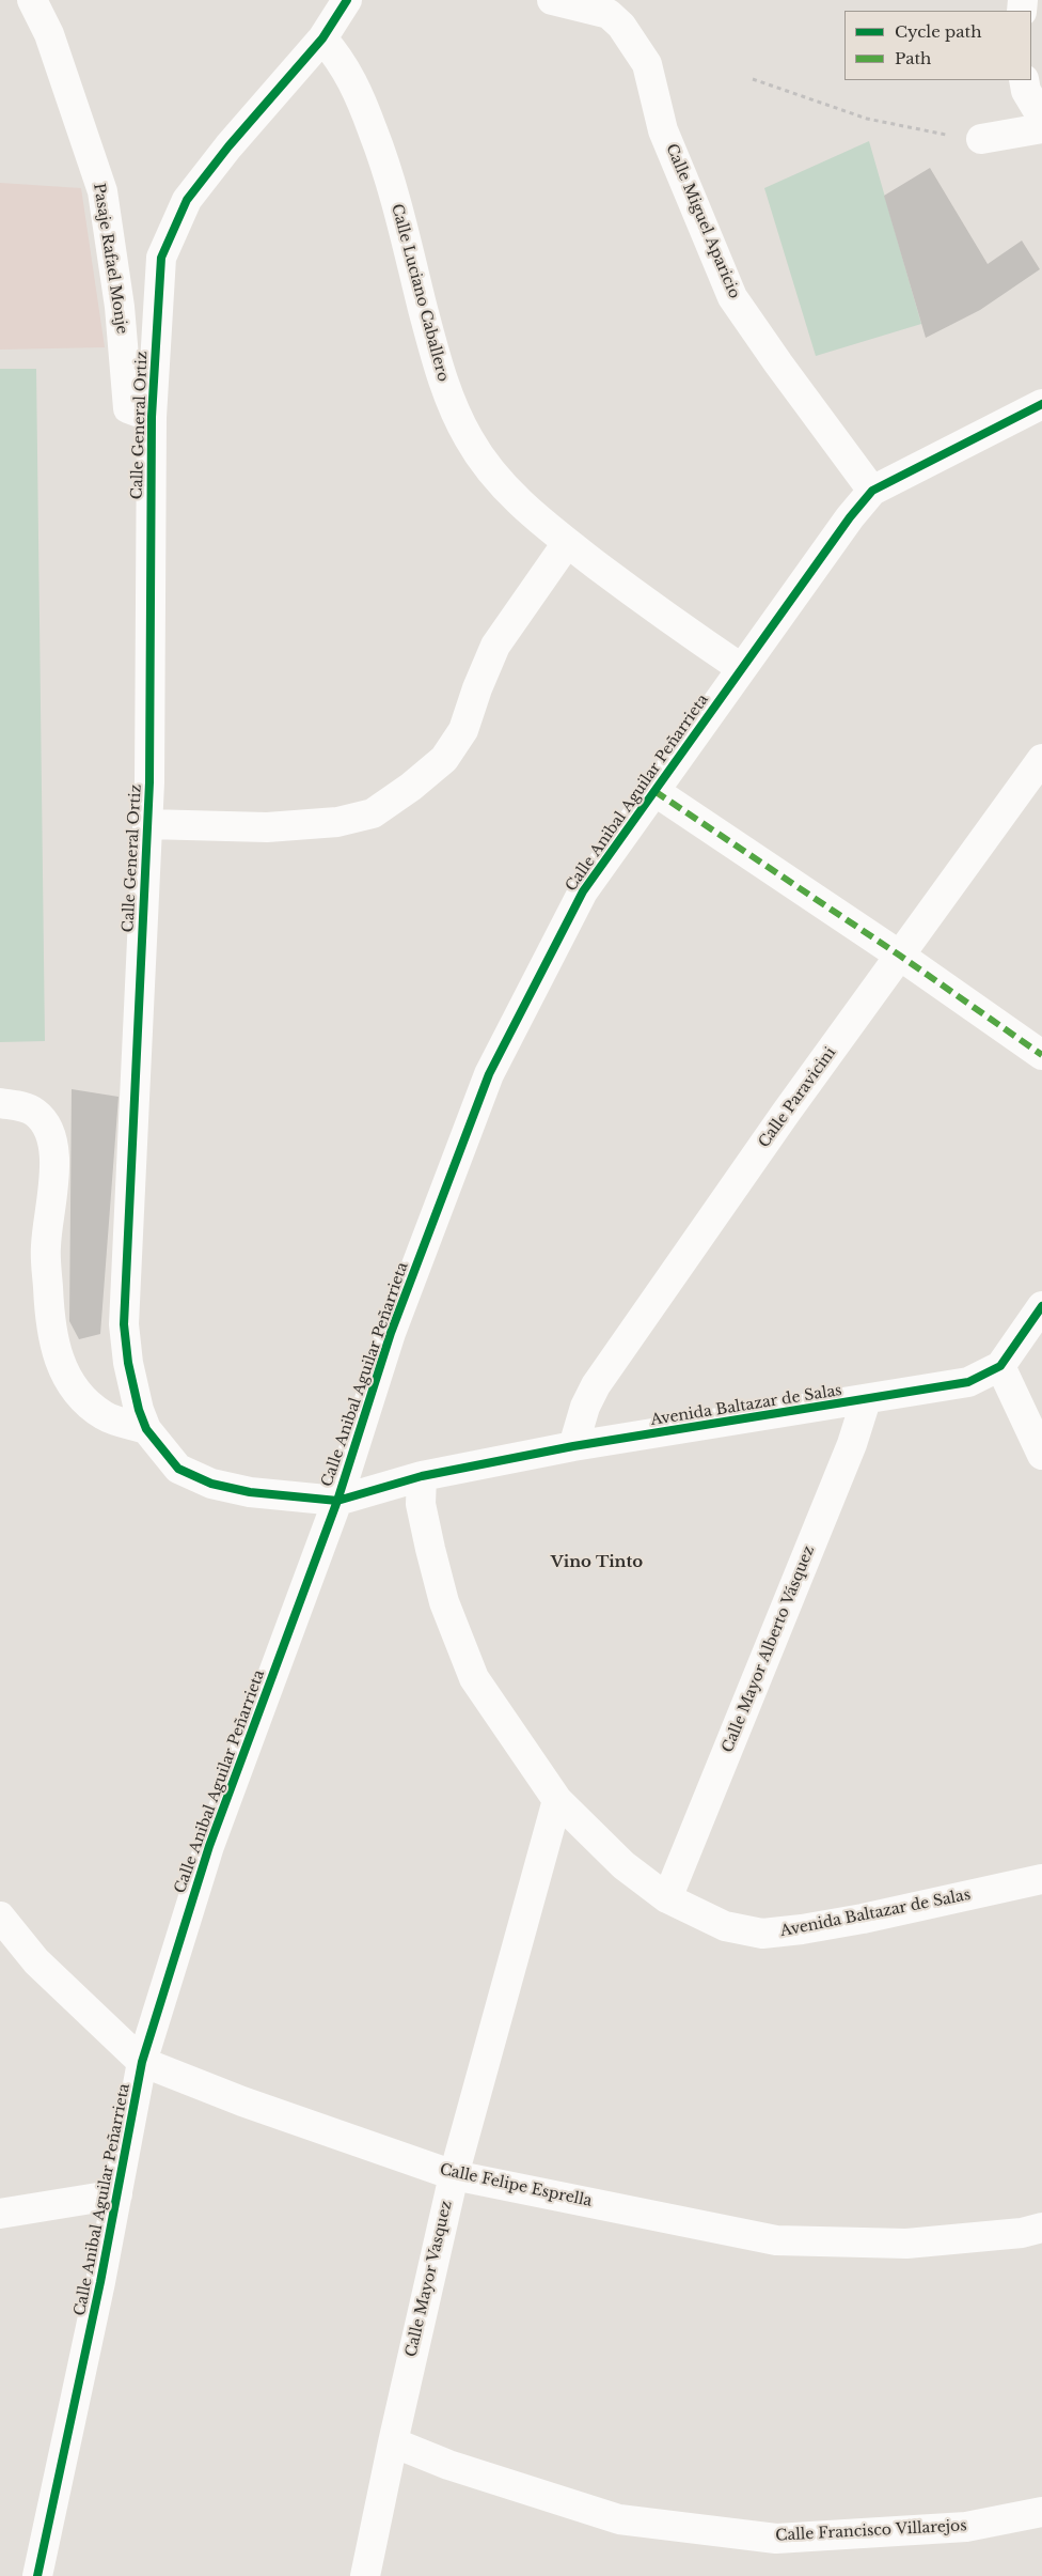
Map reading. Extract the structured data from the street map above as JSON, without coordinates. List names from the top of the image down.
{
  "streets": {
    "street": [
      "Calle Miguel Aparicio",
      "Pasaje Rafael Monje",
      "Calle Luciano Caballero",
      "Calle General Ortiz",
      "Calle Anibal Aguilar Peñarrieta",
      "Calle Paravicini",
      "Avenida Baltazar de Salas",
      "Calle Mayor Alberto Vásquez",
      "Calle Felipe Esprella",
      "Calle Mayor Vasquez",
      "Calle Francisco Villarejos"
    ]
  },
  "crossings": [
    ["Calle Miguel Aparicio", "Calle Anibal Aguilar Peñarrieta"],
    ["Pasaje Rafael Monje", "Calle General Ortiz"],
    ["Calle Luciano Caballero", "Calle General Ortiz"],
    ["Calle Luciano Caballero", "Calle Anibal Aguilar Peñarrieta"],
    ["Calle General Ortiz", "Calle Anibal Aguilar Peñarrieta"],
    ["Calle General Ortiz", "Avenida Baltazar de Salas"],
    ["Calle Anibal Aguilar Peñarrieta", "Calle Felipe Esprella"],
    ["Calle Paravicini", "Avenida Baltazar de Salas"],
    ["Avenida Baltazar de Salas", "Calle Mayor Alberto Vásquez"],
    ["Avenida Baltazar de Salas", "Calle Mayor Vasquez"],
    ["Calle Felipe Esprella", "Calle Mayor Vasquez"],
    ["Calle Mayor Vasquez", "Calle Francisco Villarejos"]
  ],
  "districts": ["Vino Tinto"],
  "legend": ["Cycle path", "Path"]
}
